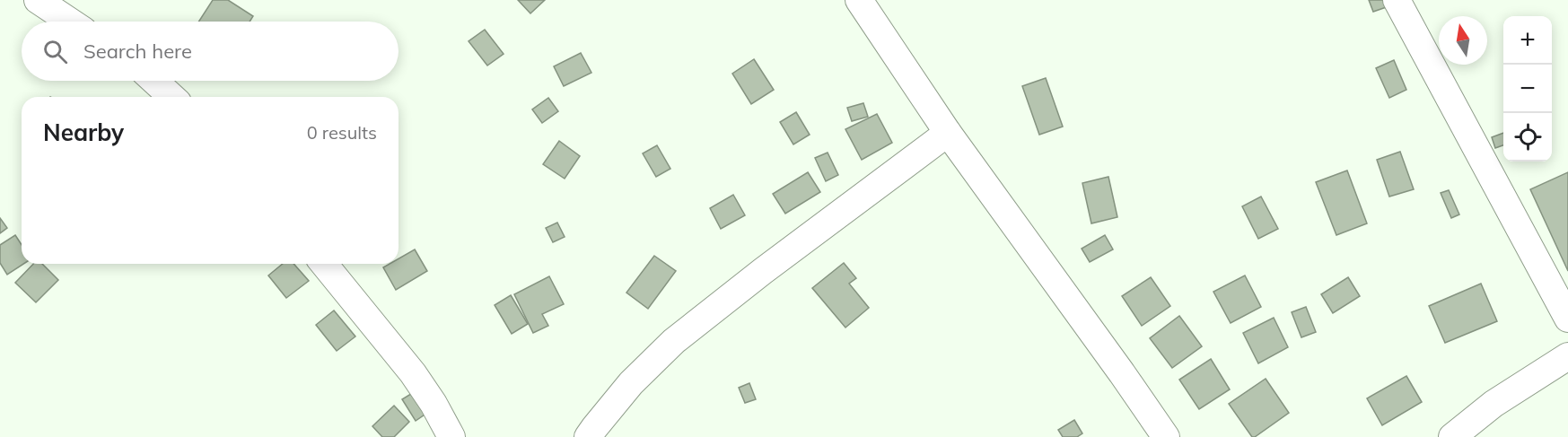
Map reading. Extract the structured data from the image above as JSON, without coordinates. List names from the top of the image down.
{
  "north": "top",
  "page": {
    "map_buttons": ["+", "−"],
    "search": "Search here",
    "heading": ["Nearby", "0 results"]
  }
}
